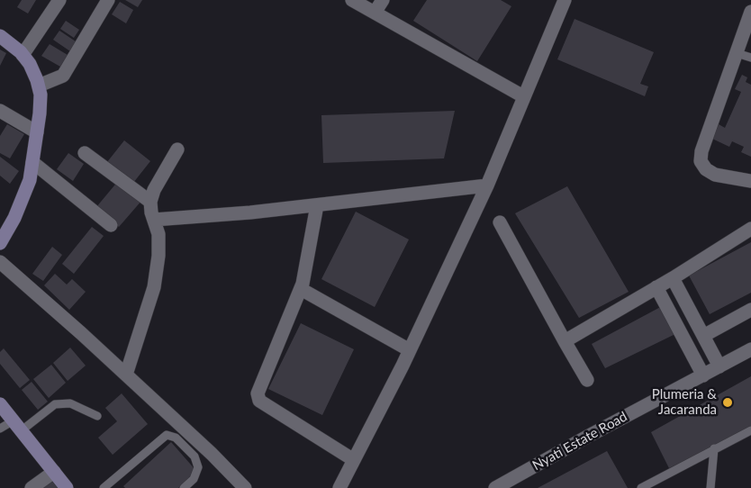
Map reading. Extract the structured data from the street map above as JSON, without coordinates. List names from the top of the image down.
{
  "streets": {
    "street": ["Nyati Estate Road"]
  },
  "places": ["Plumeria & Jacaranda"]
}
